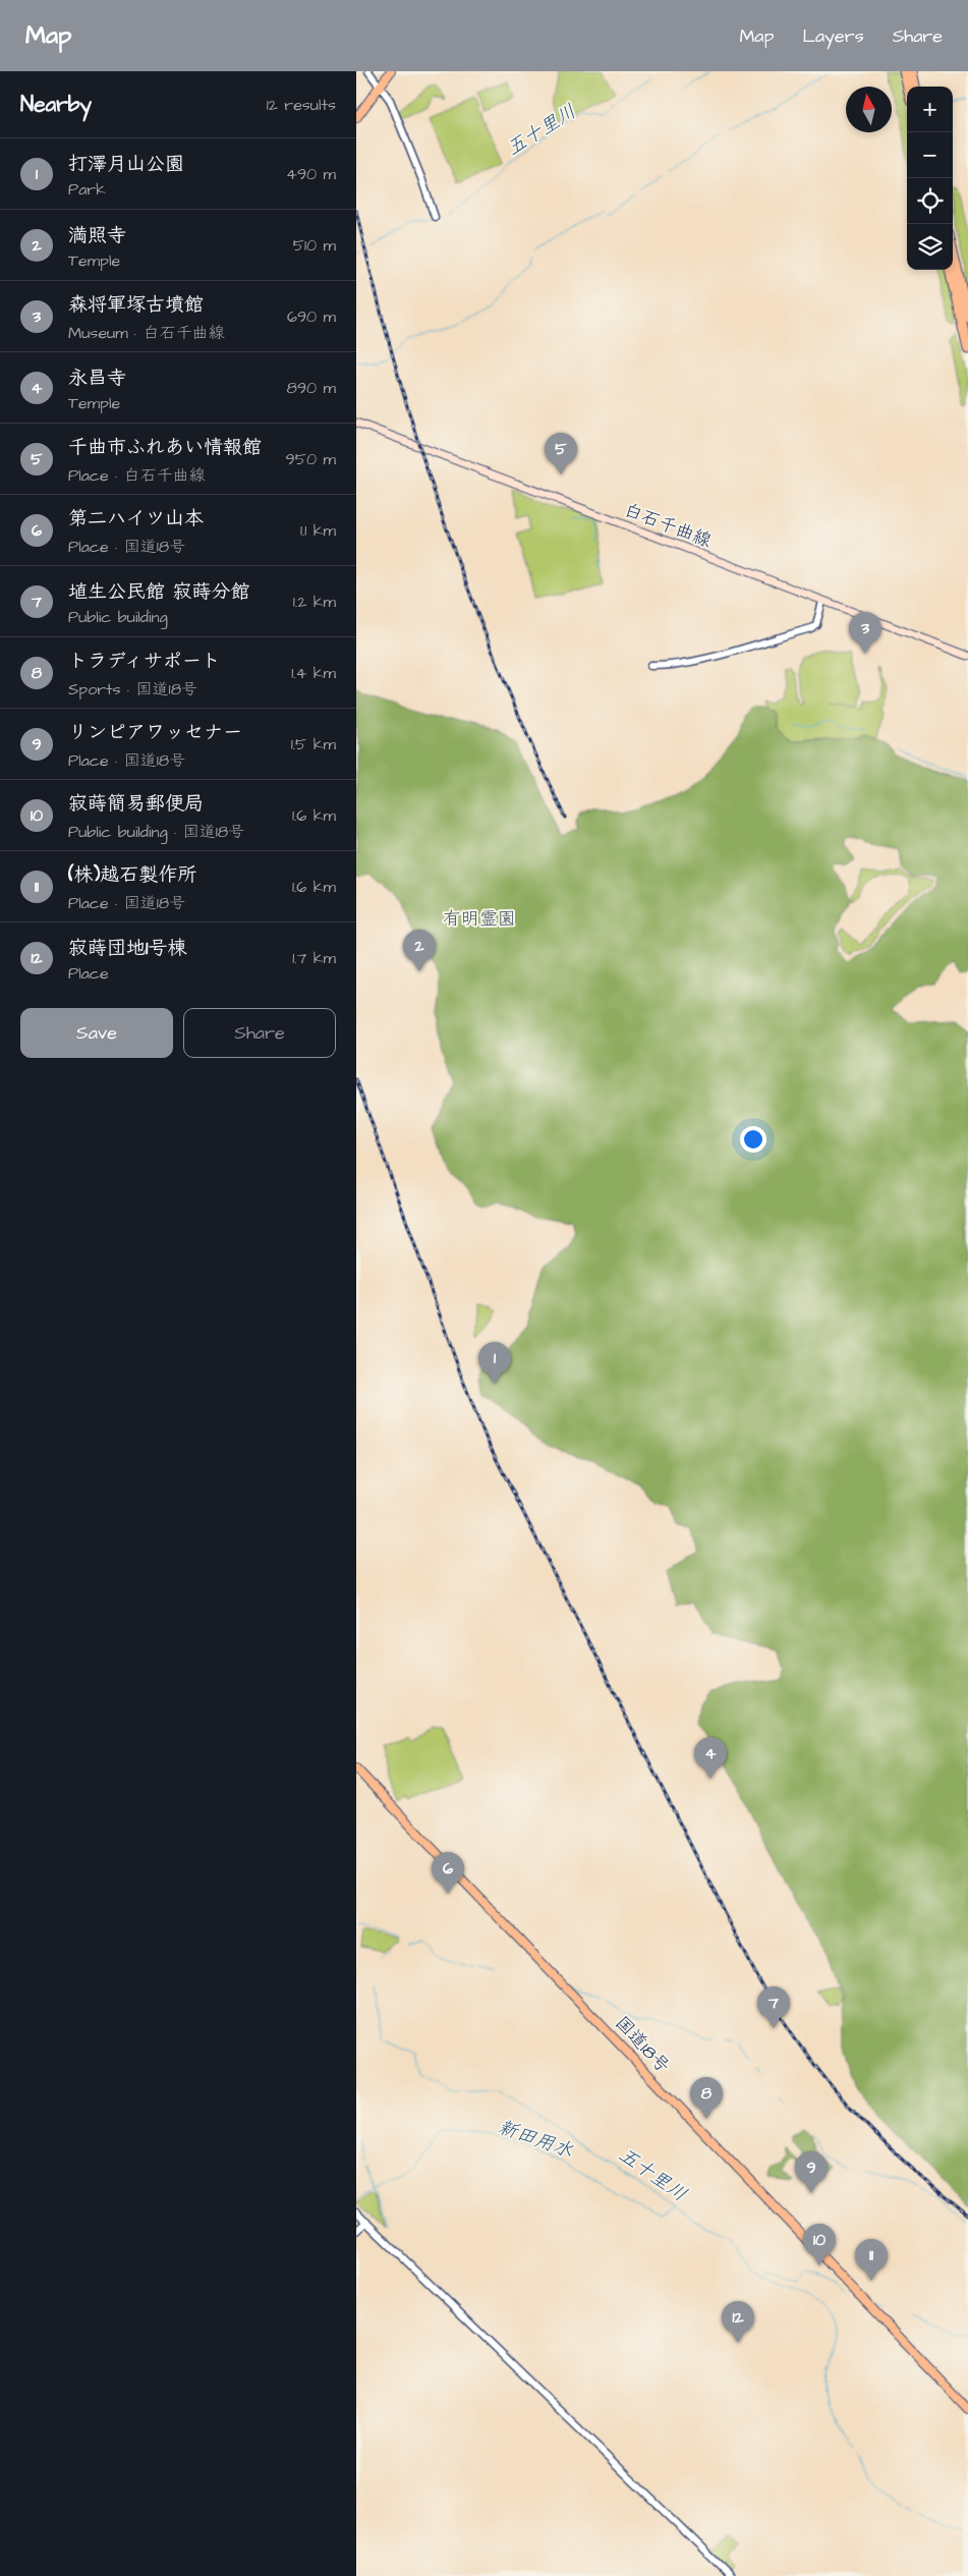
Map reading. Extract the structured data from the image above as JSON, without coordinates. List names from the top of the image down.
{
  "streets": {
    "highway": ["国道18号"],
    "main road": ["白石千曲線"]
  },
  "water": ["五十里川", "新田用水"],
  "parks": ["有明霊園"],
  "north": "top",
  "page": {
    "header": "Map",
    "nav": ["Map", "Layers", "Share"],
    "heading": ["Nearby", "12 results"],
    "map_buttons": ["+", "−"],
    "list": [
      {
        "mark": "1",
        "name": "打澤月山公園",
        "note": "Park",
        "value": "490 m"
      },
      {
        "mark": "2",
        "name": "満照寺",
        "note": "Temple",
        "value": "510 m"
      },
      {
        "mark": "3",
        "name": "森将軍塚古墳館",
        "note": "Museum · 白石千曲線",
        "value": "690 m"
      },
      {
        "mark": "4",
        "name": "永昌寺",
        "note": "Temple",
        "value": "890 m"
      },
      {
        "mark": "5",
        "name": "千曲市ふれあい情報館",
        "note": "Place · 白石千曲線",
        "value": "950 m"
      },
      {
        "mark": "6",
        "name": "第二ハイツ山本",
        "note": "Place · 国道18号",
        "value": "1.1 km"
      },
      {
        "mark": "7",
        "name": "埴生公民館 寂蒔分館",
        "note": "Public building",
        "value": "1.2 km"
      },
      {
        "mark": "8",
        "name": "トラディサポート",
        "note": "Sports · 国道18号",
        "value": "1.4 km"
      },
      {
        "mark": "9",
        "name": "リンピアワッセナー",
        "note": "Place · 国道18号",
        "value": "1.5 km"
      },
      {
        "mark": "10",
        "name": "寂蒔簡易郵便局",
        "note": "Public building · 国道18号",
        "value": "1.6 km"
      },
      {
        "mark": "11",
        "name": "(株)越石製作所",
        "note": "Place · 国道18号",
        "value": "1.6 km"
      },
      {
        "mark": "12",
        "name": "寂蒔団地1号棟",
        "note": "Place",
        "value": "1.7 km"
      }
    ],
    "pins": [
      "5",
      "3",
      "2",
      "1",
      "4",
      "6",
      "7",
      "8",
      "9",
      "10",
      "11",
      "12"
    ],
    "buttons": ["Save", "Share"]
  }
}
